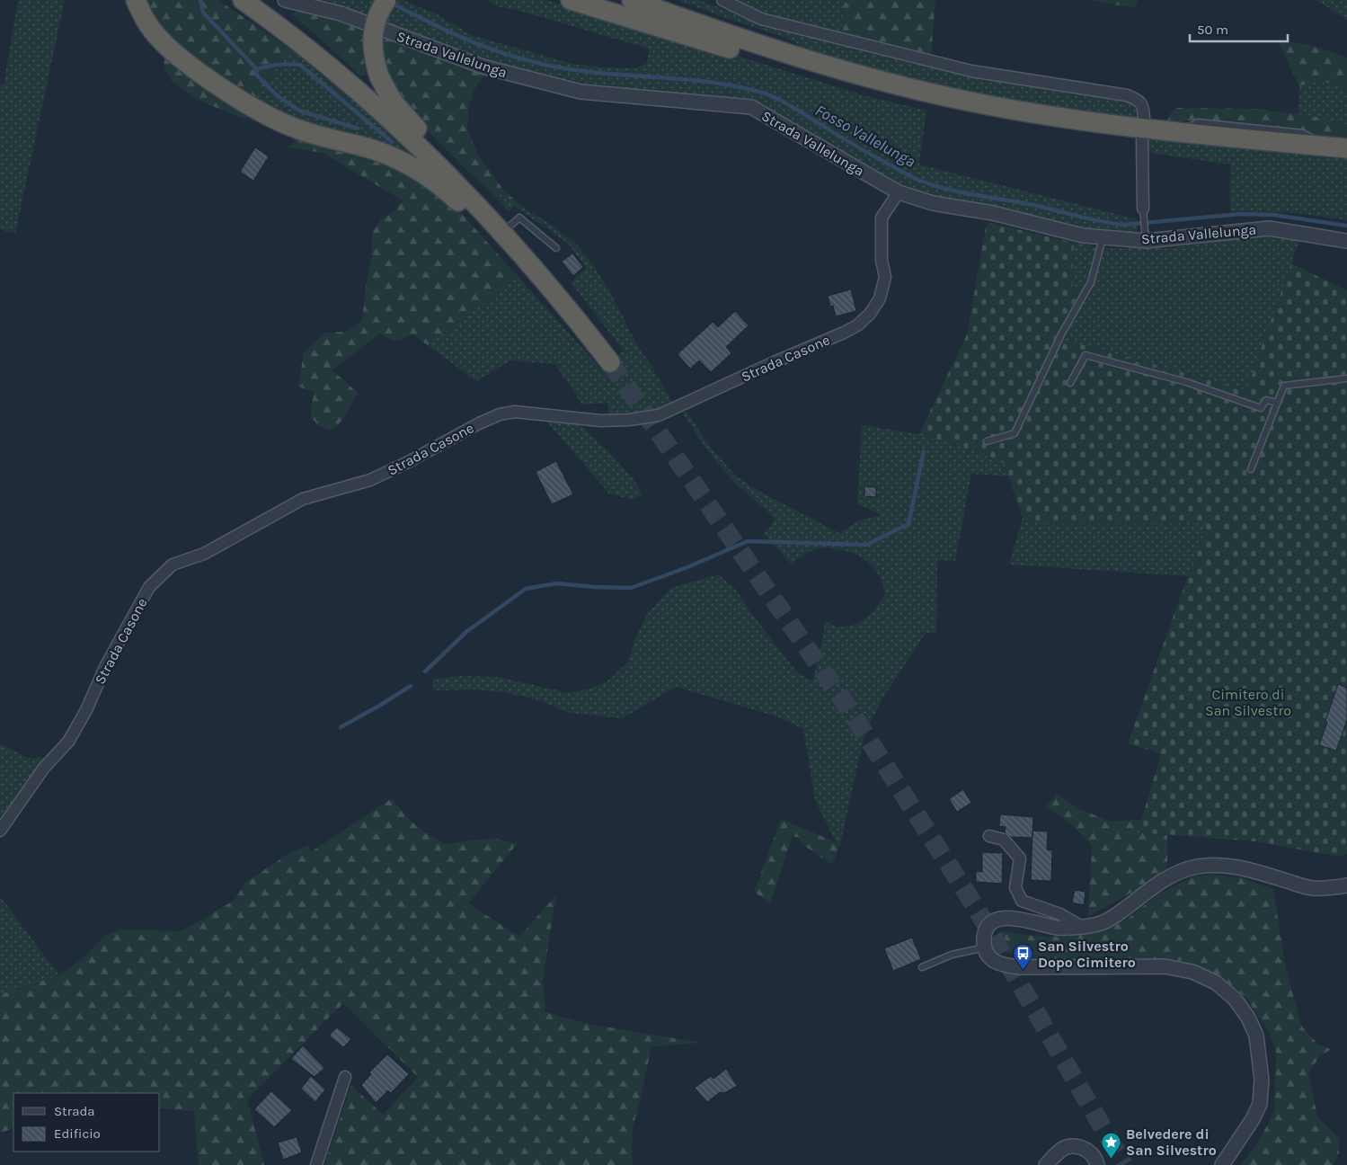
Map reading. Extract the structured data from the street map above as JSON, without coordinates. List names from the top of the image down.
{
  "streets": {
    "street": ["Strada Vallelunga", "Strada Casone"]
  },
  "crossings": [
    ["Strada Vallelunga", "Strada Casone"]
  ],
  "water": ["Fosso Vallelunga"],
  "parks": ["Cimitero di San Silvestro"],
  "places": {
    "bus stop": ["San Silvestro Dopo Cimitero"],
    "place": ["Belvedere di San Silvestro"]
  },
  "legend": ["Strada", "Edificio"],
  "scale_bar": "50 m"
}
